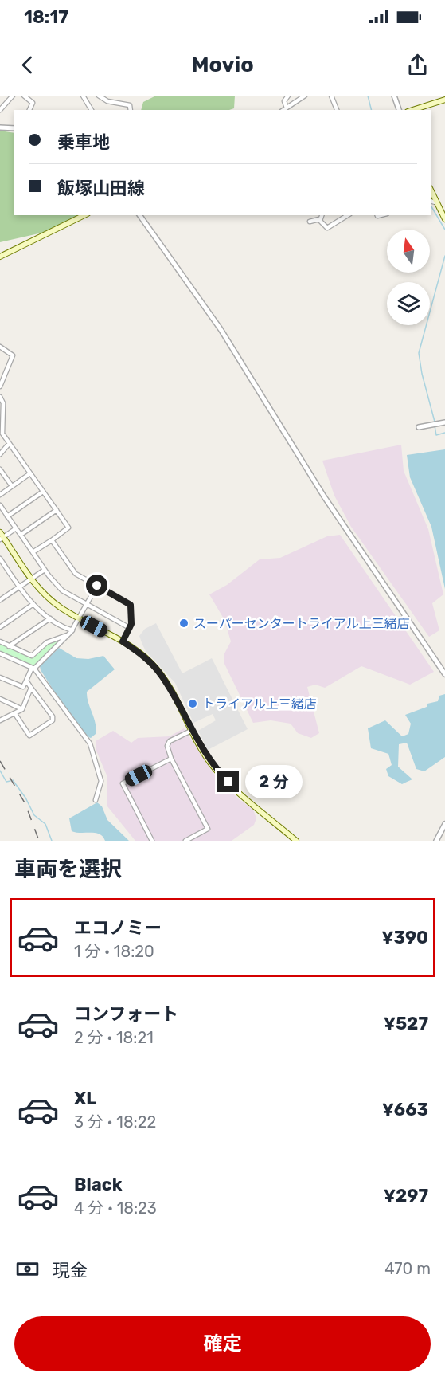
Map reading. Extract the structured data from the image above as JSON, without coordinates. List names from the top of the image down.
{
  "places": ["スーパーセンタートライアル上三緒店", "トライアル上三緒店"],
  "north": "top",
  "page": {
    "status": "18:17",
    "header": "Movio",
    "banner": ["乗車地", "飯塚山田線"],
    "bubble": "2 分",
    "heading": "車両を選択",
    "list": [
      {
        "name": "エコノミー",
        "note": "1 分 · 18:20",
        "value": "¥390"
      },
      {
        "name": "コンフォート",
        "note": "2 分 · 18:21",
        "value": "¥527"
      },
      {
        "name": "XL",
        "note": "3 分 · 18:22",
        "value": "¥663"
      },
      {
        "name": "Black",
        "note": "4 分 · 18:23",
        "value": "¥297"
      }
    ],
    "pay": ["現金", "470 m"],
    "buttons": "確定"
  }
}
